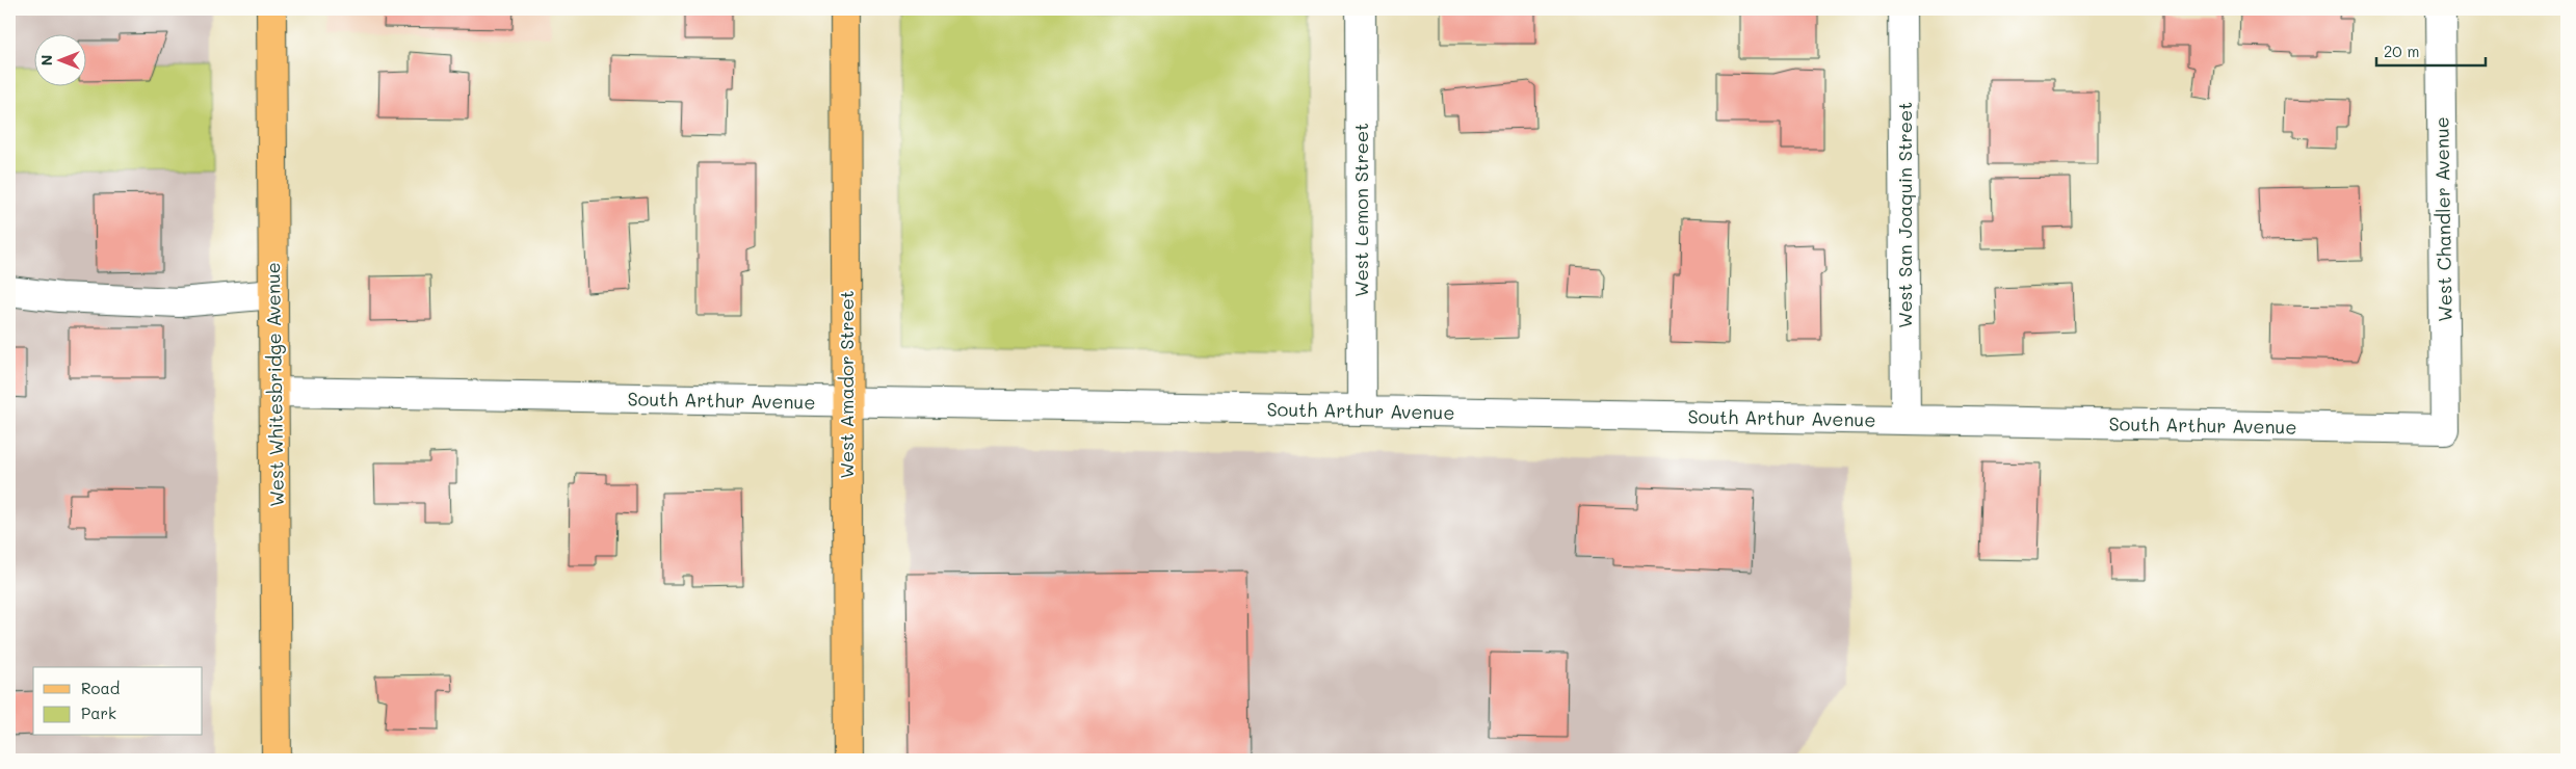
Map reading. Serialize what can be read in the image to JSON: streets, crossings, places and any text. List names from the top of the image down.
{
  "streets": {
    "main road": ["West Whitesbridge Avenue", "West Amador Street"],
    "street": [
      "West Lemon Street",
      "West San Joaquin Street",
      "West Chandler Avenue",
      "South Arthur Avenue"
    ]
  },
  "crossings": [
    ["West Lemon Street", "South Arthur Avenue"],
    ["West San Joaquin Street", "South Arthur Avenue"],
    ["West Chandler Avenue", "South Arthur Avenue"],
    ["West Whitesbridge Avenue", "South Arthur Avenue"],
    ["West Amador Street", "South Arthur Avenue"]
  ],
  "legend": ["Road", "Park"],
  "scale_bar": "20 m",
  "north": "left"
}
